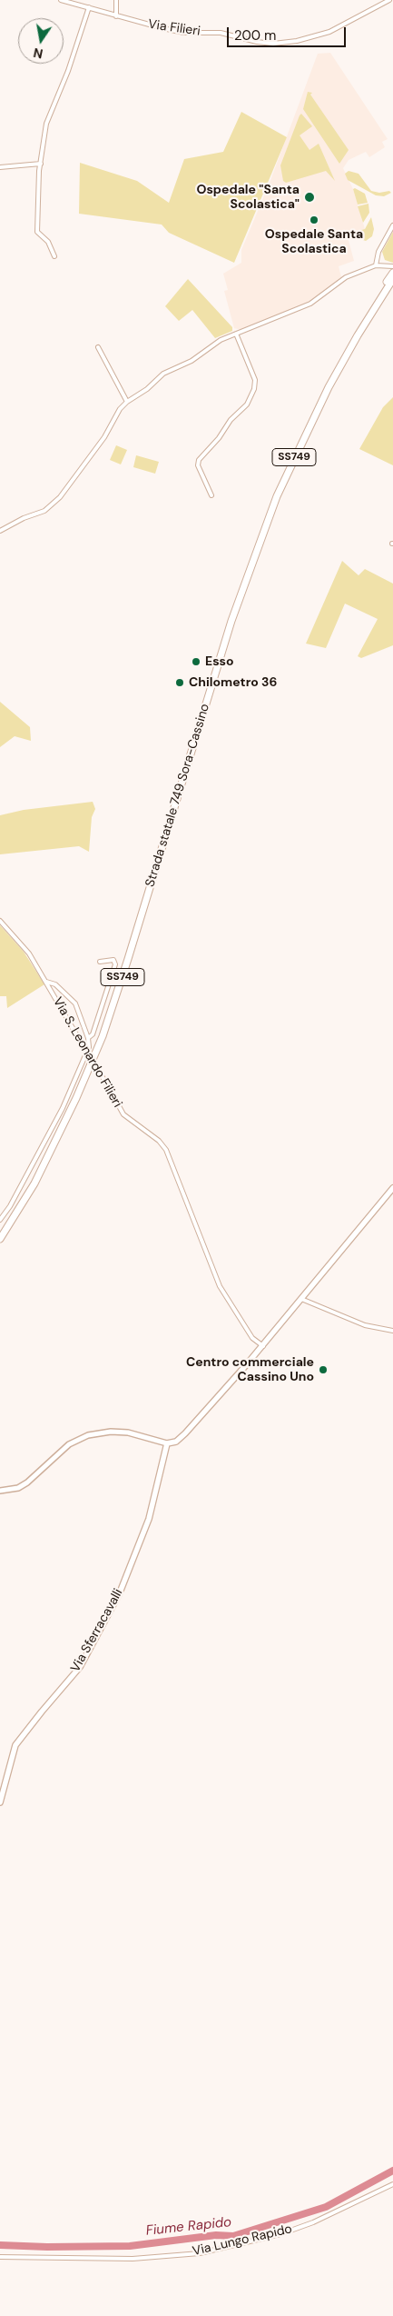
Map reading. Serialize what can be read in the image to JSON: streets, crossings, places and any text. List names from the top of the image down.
{
  "streets": {
    "highway": ["SS749", "Strada statale 749 Sora-Cassino"],
    "main road": ["Via Sferracavalli"],
    "street": ["Via Filieri", "Via S. Leonardo Filieri", "Via Lungo Rapido"]
  },
  "water": ["Fiume Rapido"],
  "places": [
    "Ospedale \"Santa Scolastica\"",
    "Ospedale Santa Scolastica",
    "Esso",
    "Chilometro 36",
    "Centro commerciale Cassino Uno"
  ],
  "scale_bar": "200 m",
  "north": "bottom"
}
